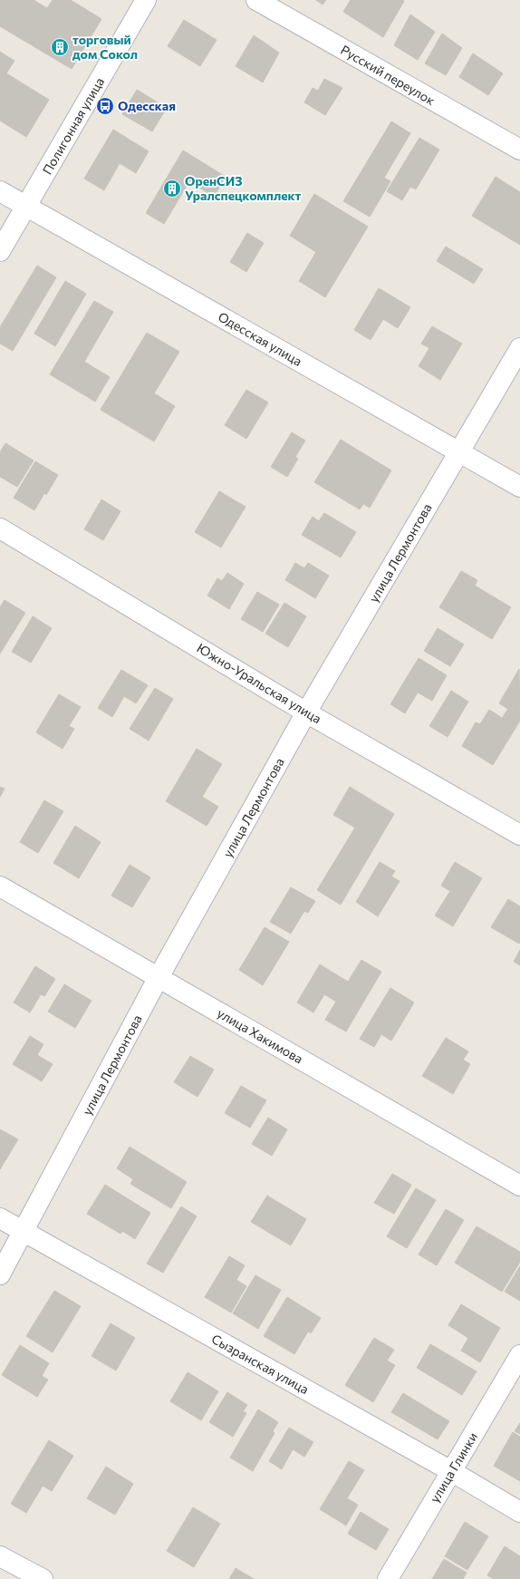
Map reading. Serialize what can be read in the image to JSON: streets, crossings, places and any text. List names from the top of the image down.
{
  "streets": {
    "street": [
      "Русский переулок",
      "Полигонная улица",
      "Одесская улица",
      "улица Лермонтова",
      "Южно-Уральская улица",
      "улица Хакимова",
      "Сызранская улица",
      "улица Глинки"
    ]
  },
  "crossings": [
    ["Полигонная улица", "Одесская улица"],
    ["Одесская улица", "улица Лермонтова"],
    ["улица Лермонтова", "Южно-Уральская улица"],
    ["улица Лермонтова", "улица Хакимова"],
    ["улица Лермонтова", "Сызранская улица"],
    ["Сызранская улица", "улица Глинки"]
  ],
  "places": {
    "building": ["торговый дом Сокол", "ОренСИЗ Уралспецкомплект"],
    "bus stop": ["Одесская"]
  }
}
